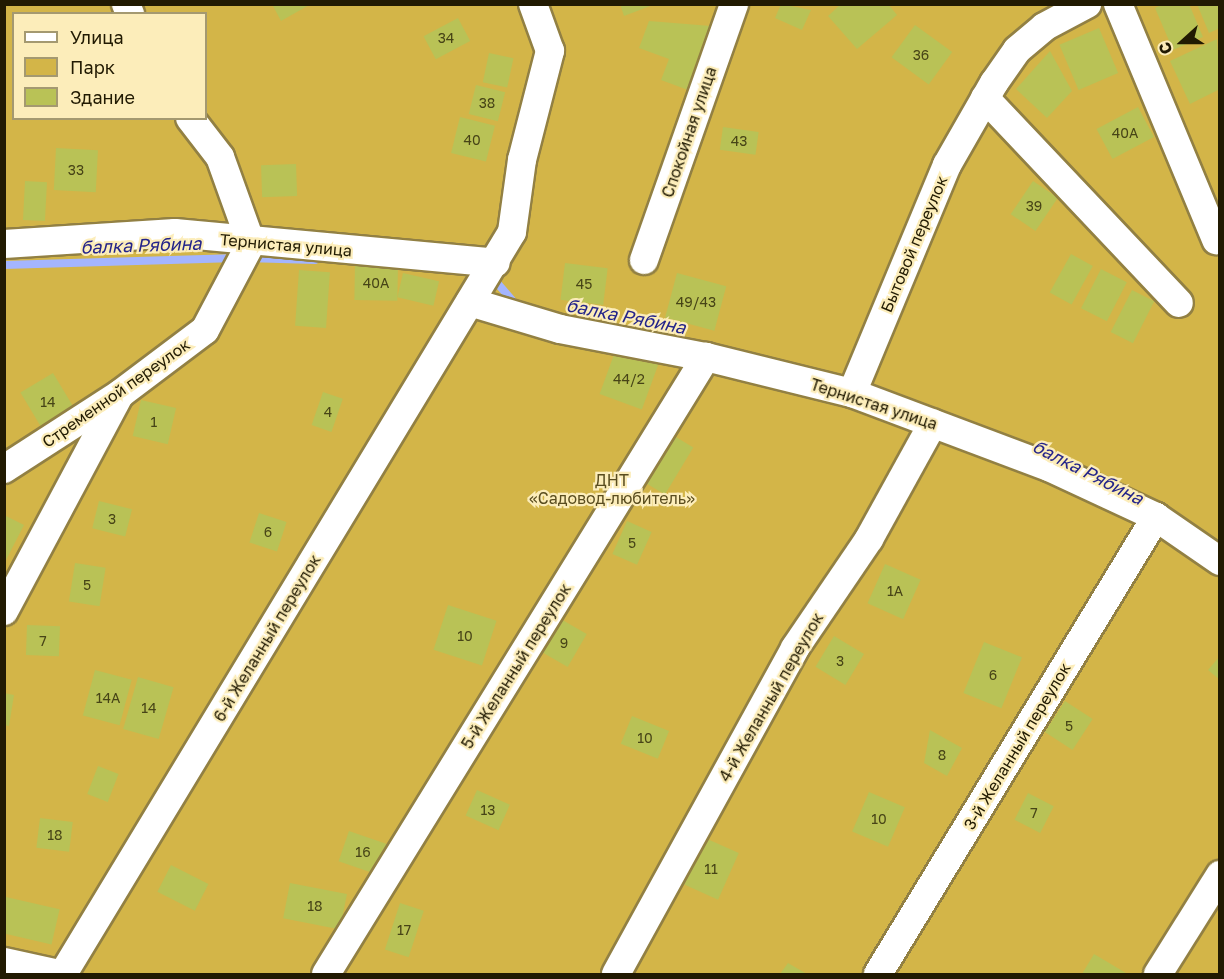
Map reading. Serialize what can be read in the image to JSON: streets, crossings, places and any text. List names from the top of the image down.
{
  "streets": {
    "street": [
      "Спокойная улица",
      "Бытовой переулок",
      "Тернистая улица",
      "Стременной переулок",
      "6-й Желанный переулок",
      "5-й Желанный переулок",
      "4-й Желанный переулок",
      "3-й Желанный переулок"
    ]
  },
  "crossings": [
    ["Бытовой переулок", "Тернистая улица"],
    ["Тернистая улица", "Стременной переулок"],
    ["Тернистая улица", "6-й Желанный переулок"],
    ["Тернистая улица", "5-й Желанный переулок"],
    ["Тернистая улица", "4-й Желанный переулок"],
    ["Тернистая улица", "3-й Желанный переулок"]
  ],
  "water": ["балка Рябина"],
  "parks": ["ДНТ «Садовод-любитель»"],
  "house_numbers": [
    "34",
    "36",
    "38",
    "40А",
    "40",
    "43",
    "33",
    "39",
    "40А",
    "45",
    "49/43",
    "44/2",
    "14",
    "4",
    "1",
    "3",
    "6",
    "5",
    "5",
    "1А",
    "10",
    "7",
    "9",
    "3",
    "6",
    "14А",
    "14",
    "5",
    "10",
    "8",
    "13",
    "7",
    "10",
    "18",
    "16",
    "11",
    "18",
    "17"
  ],
  "legend": ["Улица", "Парк", "Здание"],
  "north": "left"
}
